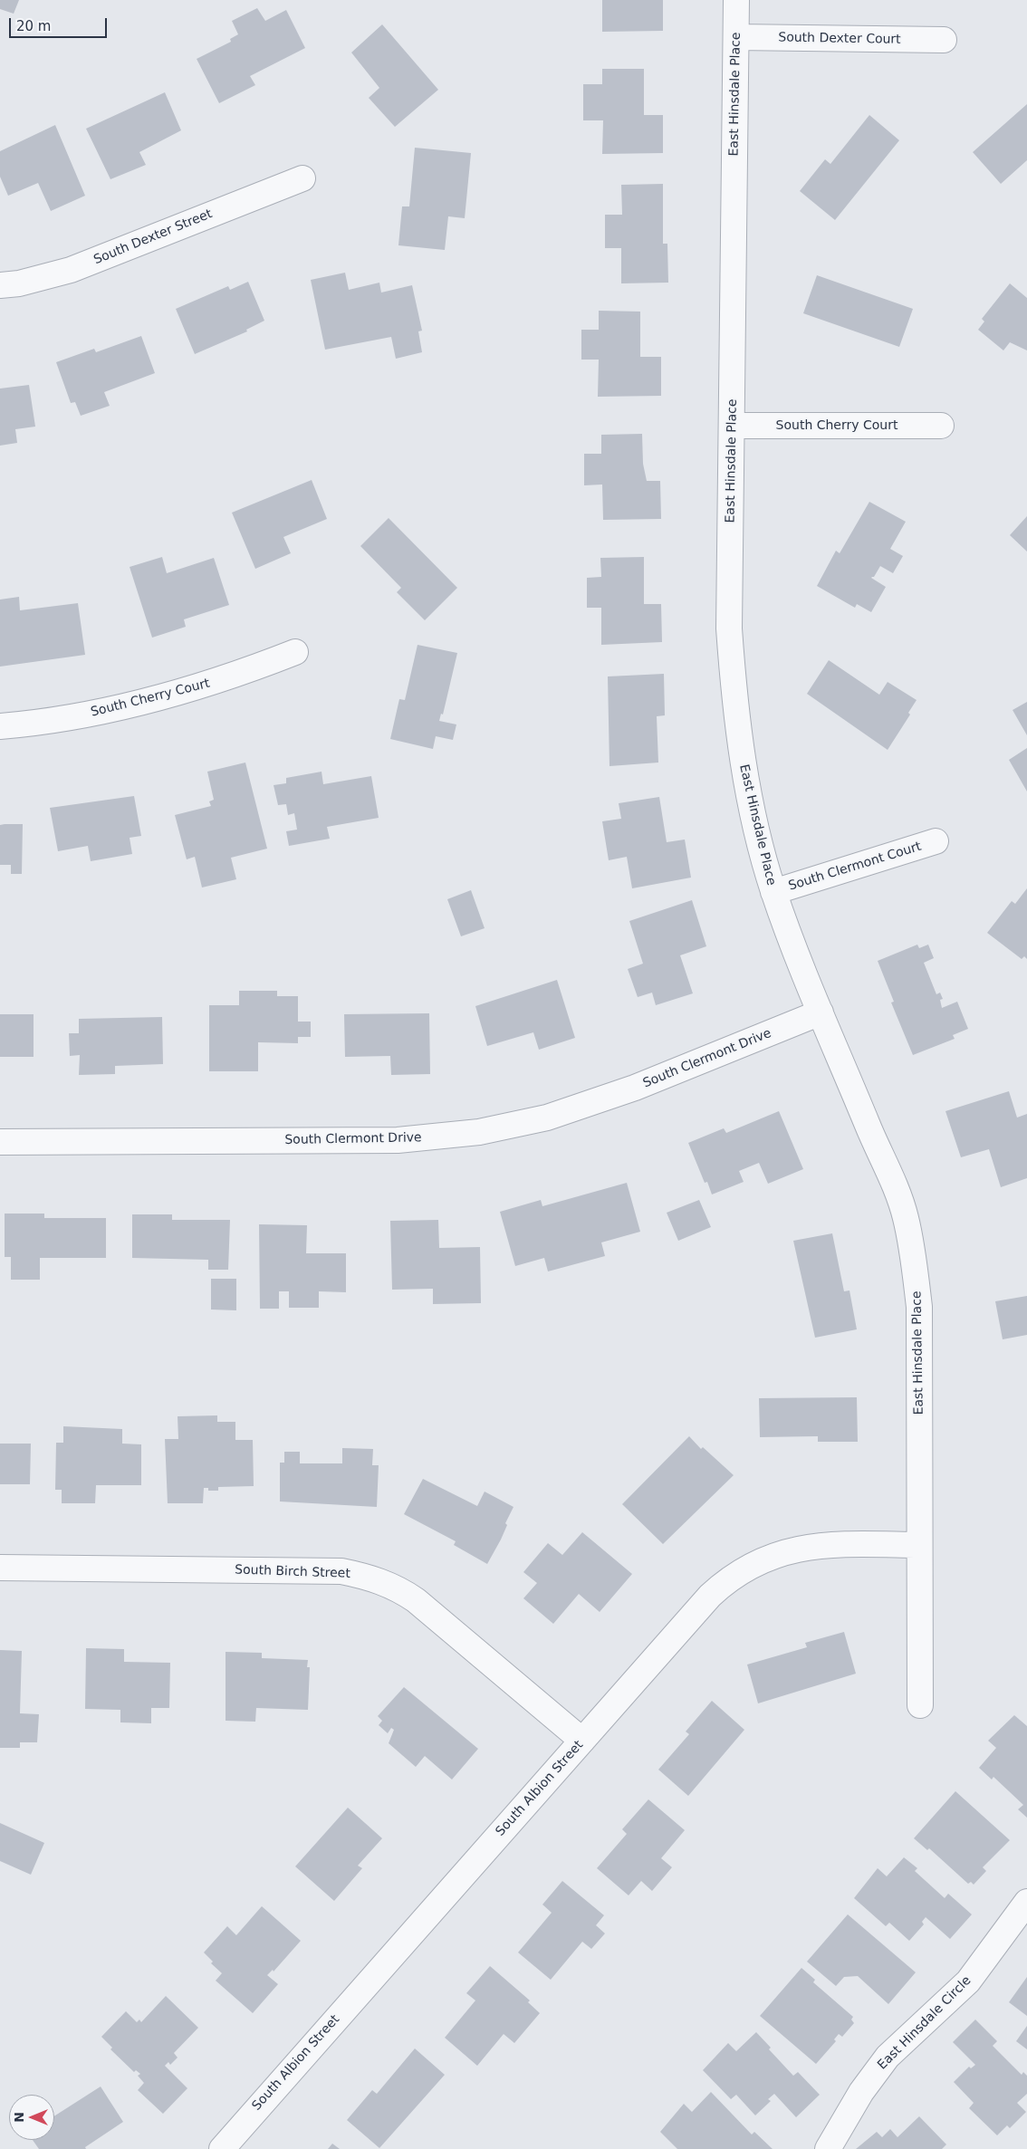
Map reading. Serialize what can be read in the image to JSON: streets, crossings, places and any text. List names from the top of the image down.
{
  "streets": {
    "street": [
      "South Dexter Court",
      "East Hinsdale Place",
      "South Dexter Street",
      "South Cherry Court",
      "South Clermont Court",
      "South Clermont Drive",
      "South Birch Street",
      "South Albion Street",
      "East Hinsdale Circle"
    ]
  },
  "crossings": [
    ["South Dexter Court", "East Hinsdale Place"],
    ["East Hinsdale Place", "South Cherry Court"],
    ["East Hinsdale Place", "South Clermont Court"],
    ["East Hinsdale Place", "South Clermont Drive"],
    ["East Hinsdale Place", "South Albion Street"],
    ["South Birch Street", "South Albion Street"]
  ],
  "scale_bar": "20 m",
  "north": "left"
}
